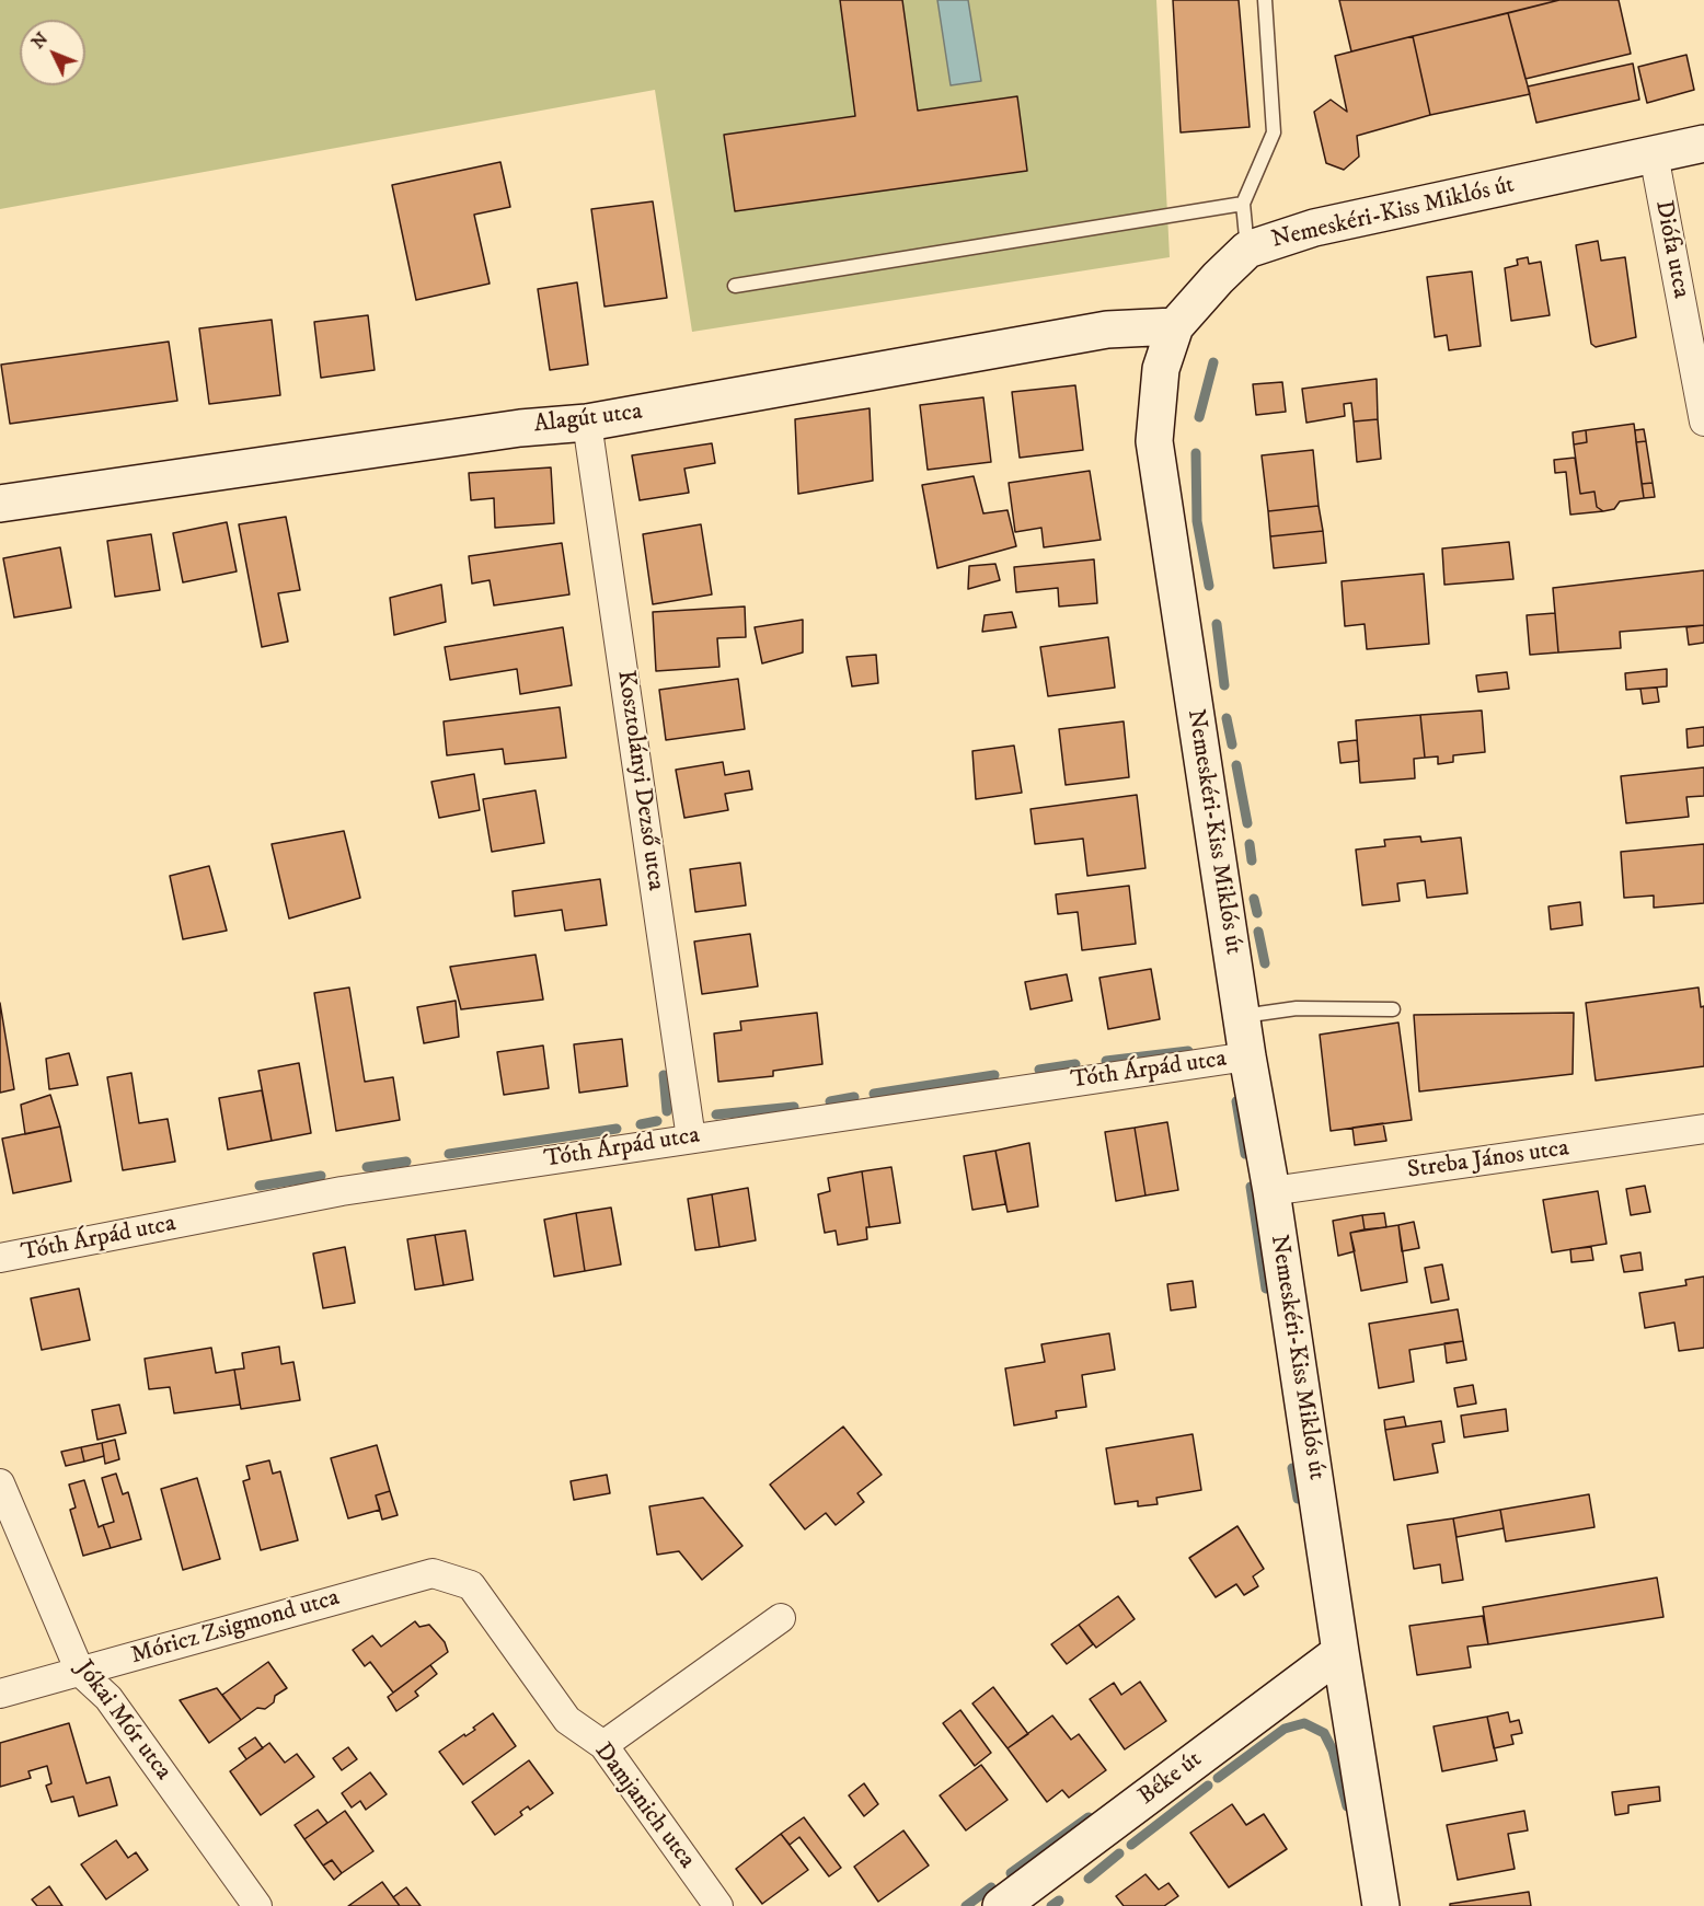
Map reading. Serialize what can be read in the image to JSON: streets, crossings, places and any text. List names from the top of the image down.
{
  "streets": {
    "street": [
      "Nemeskéri-Kiss Miklós út",
      "Diófa utca",
      "Alagút utca",
      "Kosztolányi Dezső utca",
      "Tóth Árpád utca",
      "Streba János utca",
      "Móricz Zsigmond utca",
      "Jókai Mór utca",
      "Béke út",
      "Damjanich utca"
    ]
  },
  "crossings": [
    ["Nemeskéri-Kiss Miklós út", "Diófa utca"],
    ["Nemeskéri-Kiss Miklós út", "Alagút utca"],
    ["Nemeskéri-Kiss Miklós út", "Tóth Árpád utca"],
    ["Nemeskéri-Kiss Miklós út", "Streba János utca"],
    ["Nemeskéri-Kiss Miklós út", "Béke út"],
    ["Alagút utca", "Kosztolányi Dezső utca"],
    ["Kosztolányi Dezső utca", "Tóth Árpád utca"],
    ["Móricz Zsigmond utca", "Jókai Mór utca"],
    ["Móricz Zsigmond utca", "Damjanich utca"]
  ],
  "north": "top left"
}
